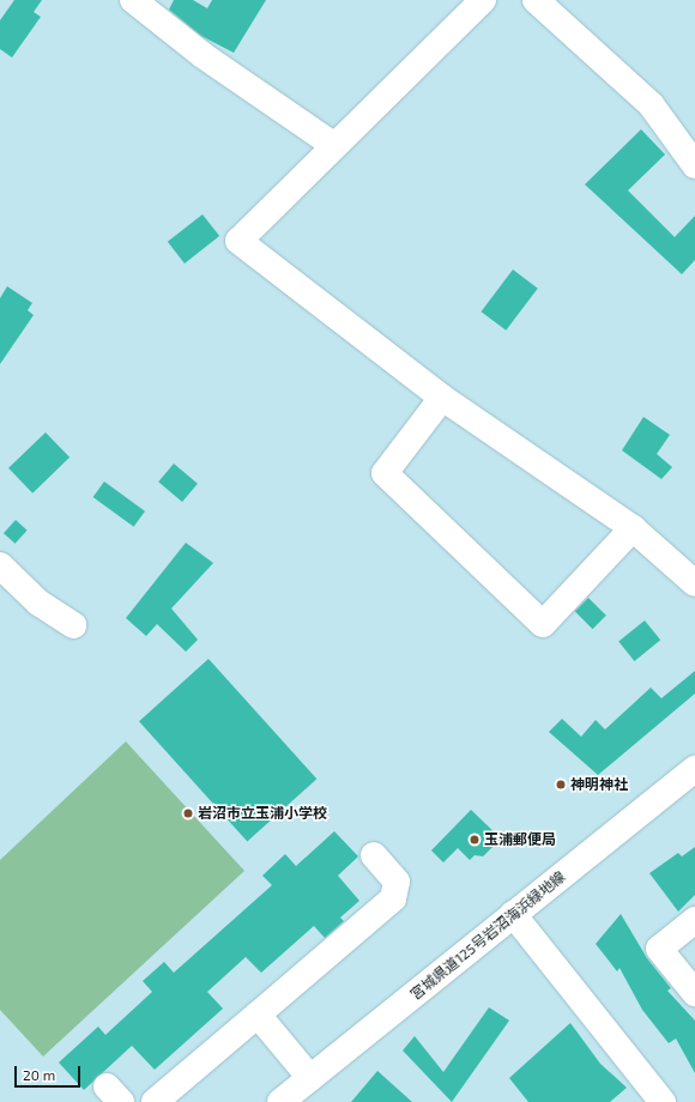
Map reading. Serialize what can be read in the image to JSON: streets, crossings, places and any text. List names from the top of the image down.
{
  "streets": {
    "street": ["宮城県道125号岩沼海浜緑地線"]
  },
  "places": ["神明神社", "岩沼市立玉浦小学校", "玉浦郵便局"],
  "scale_bar": "20 m"
}
